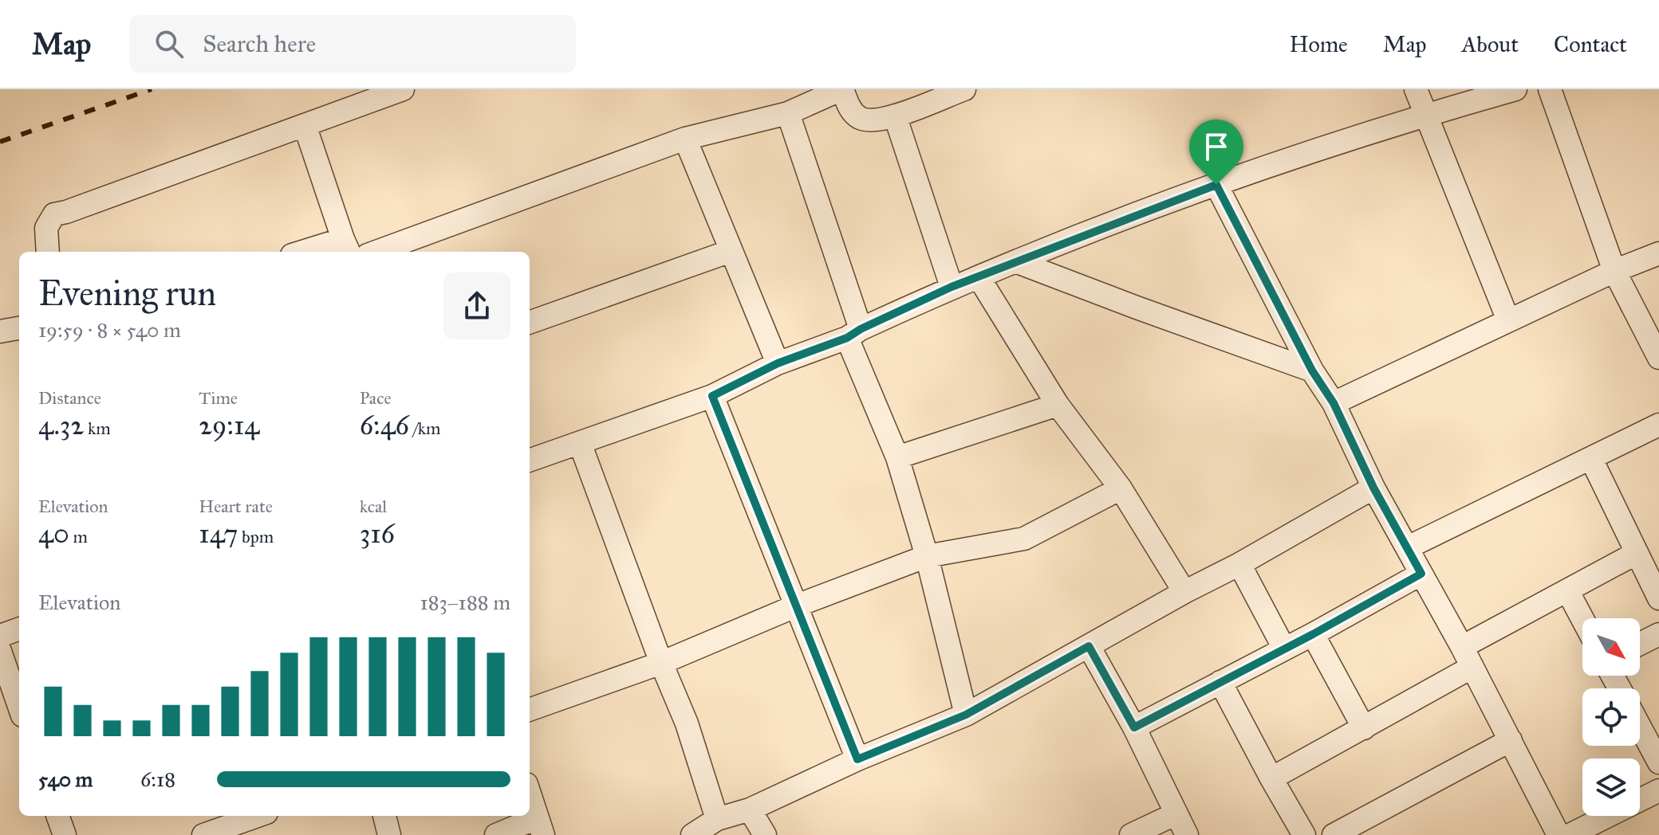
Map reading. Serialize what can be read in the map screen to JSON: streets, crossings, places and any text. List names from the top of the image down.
{
  "north": "bottom right",
  "page": {
    "header": "Map",
    "search": "Search here",
    "nav": [
      "Home",
      "Map",
      "About",
      "Contact"
    ],
    "heading": ["Evening run", "19:59 · 8 × 540 m"],
    "stats": [
      ["Distance", "4.32 km"],
      ["Time", "29:14"],
      ["Pace", "6:46 /km"],
      ["Elevation", "40 m"],
      ["Heart rate", "147 bpm"],
      ["kcal", "316"]
    ],
    "chart": ["Elevation", "183–188 m"],
    "list": [
      {
        "name": "540 m",
        "note": "6:18"
      }
    ]
  }
}
